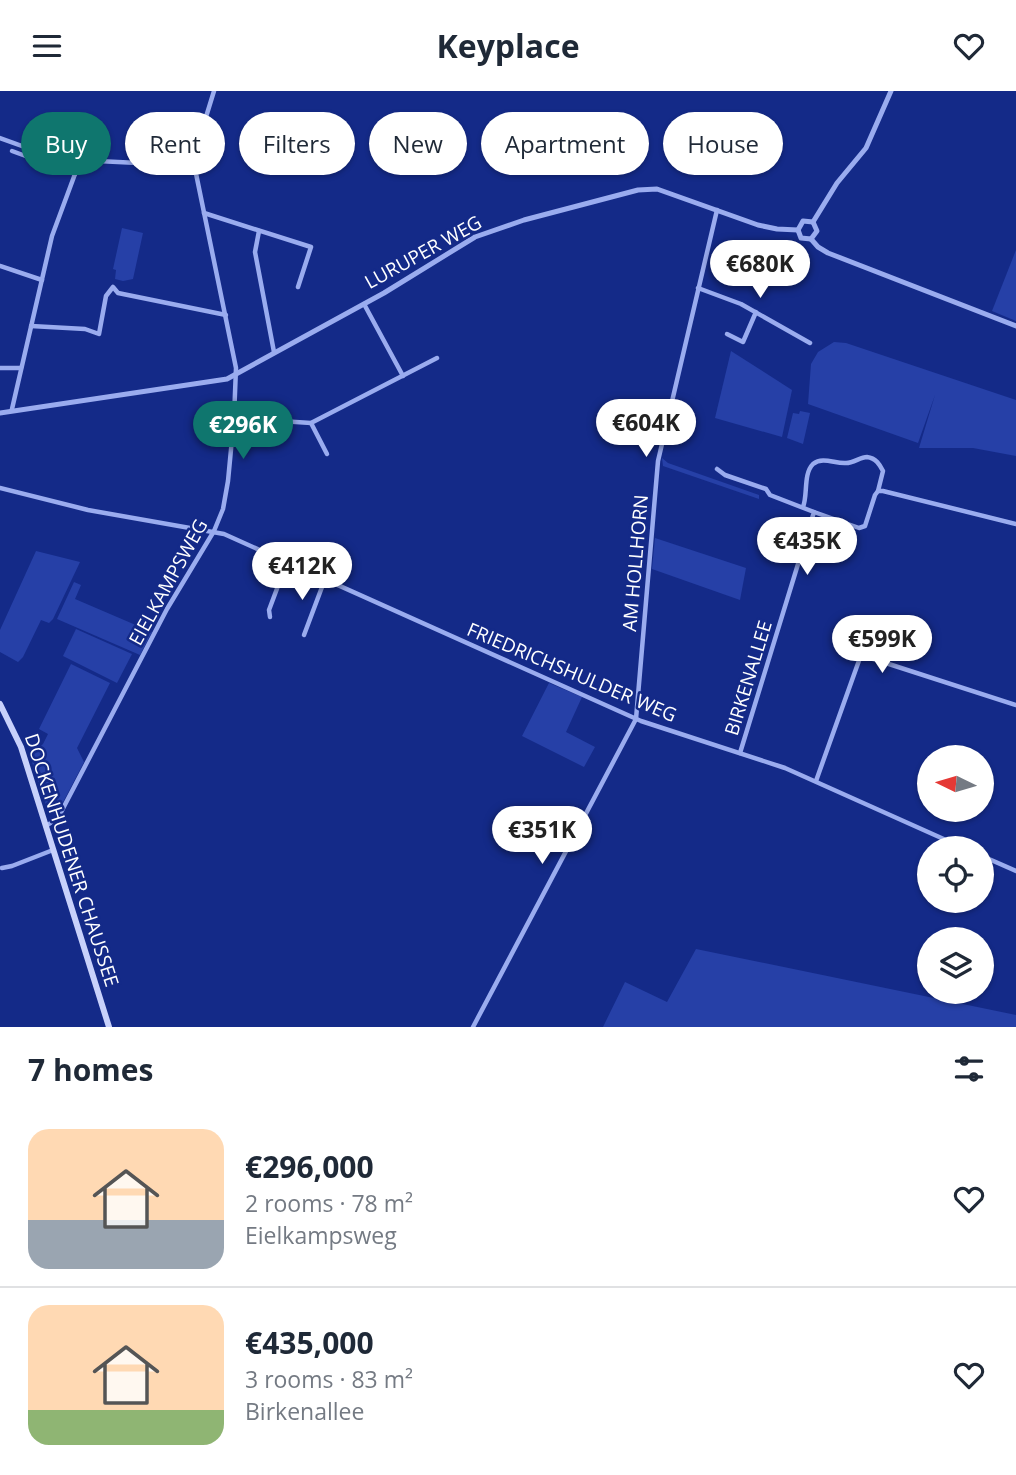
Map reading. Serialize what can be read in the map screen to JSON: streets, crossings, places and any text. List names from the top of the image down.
{
  "streets": {
    "main road": ["DOCKENHUDENER CHAUSSEE"],
    "street": [
      "LURUPER WEG",
      "AM HOLLHORN",
      "EIELKAMPSWEG",
      "FRIEDRICHSHULDER WEG",
      "BIRKENALLEE"
    ]
  },
  "crossings": [
    ["LURUPER WEG", "AM HOLLHORN"],
    ["LURUPER WEG", "EIELKAMPSWEG"],
    ["AM HOLLHORN", "FRIEDRICHSHULDER WEG"],
    ["EIELKAMPSWEG", "FRIEDRICHSHULDER WEG"],
    ["EIELKAMPSWEG", "DOCKENHUDENER CHAUSSEE"],
    ["FRIEDRICHSHULDER WEG", "BIRKENALLEE"]
  ],
  "north": "left",
  "page": {
    "header": "Keyplace",
    "chip": [
      "Buy",
      "Rent",
      "Filters",
      "New",
      "Apartment",
      "House"
    ],
    "price": [
      "€680K",
      "€604K",
      "€296K",
      "€435K",
      "€412K",
      "€599K",
      "€351K"
    ],
    "heading": "7 homes",
    "list": [
      {
        "name": "€296,000",
        "note": "2 rooms · 78 m² · Eielkampsweg"
      },
      {
        "name": "€435,000",
        "note": "3 rooms · 83 m² · Birkenallee"
      }
    ]
  }
}
